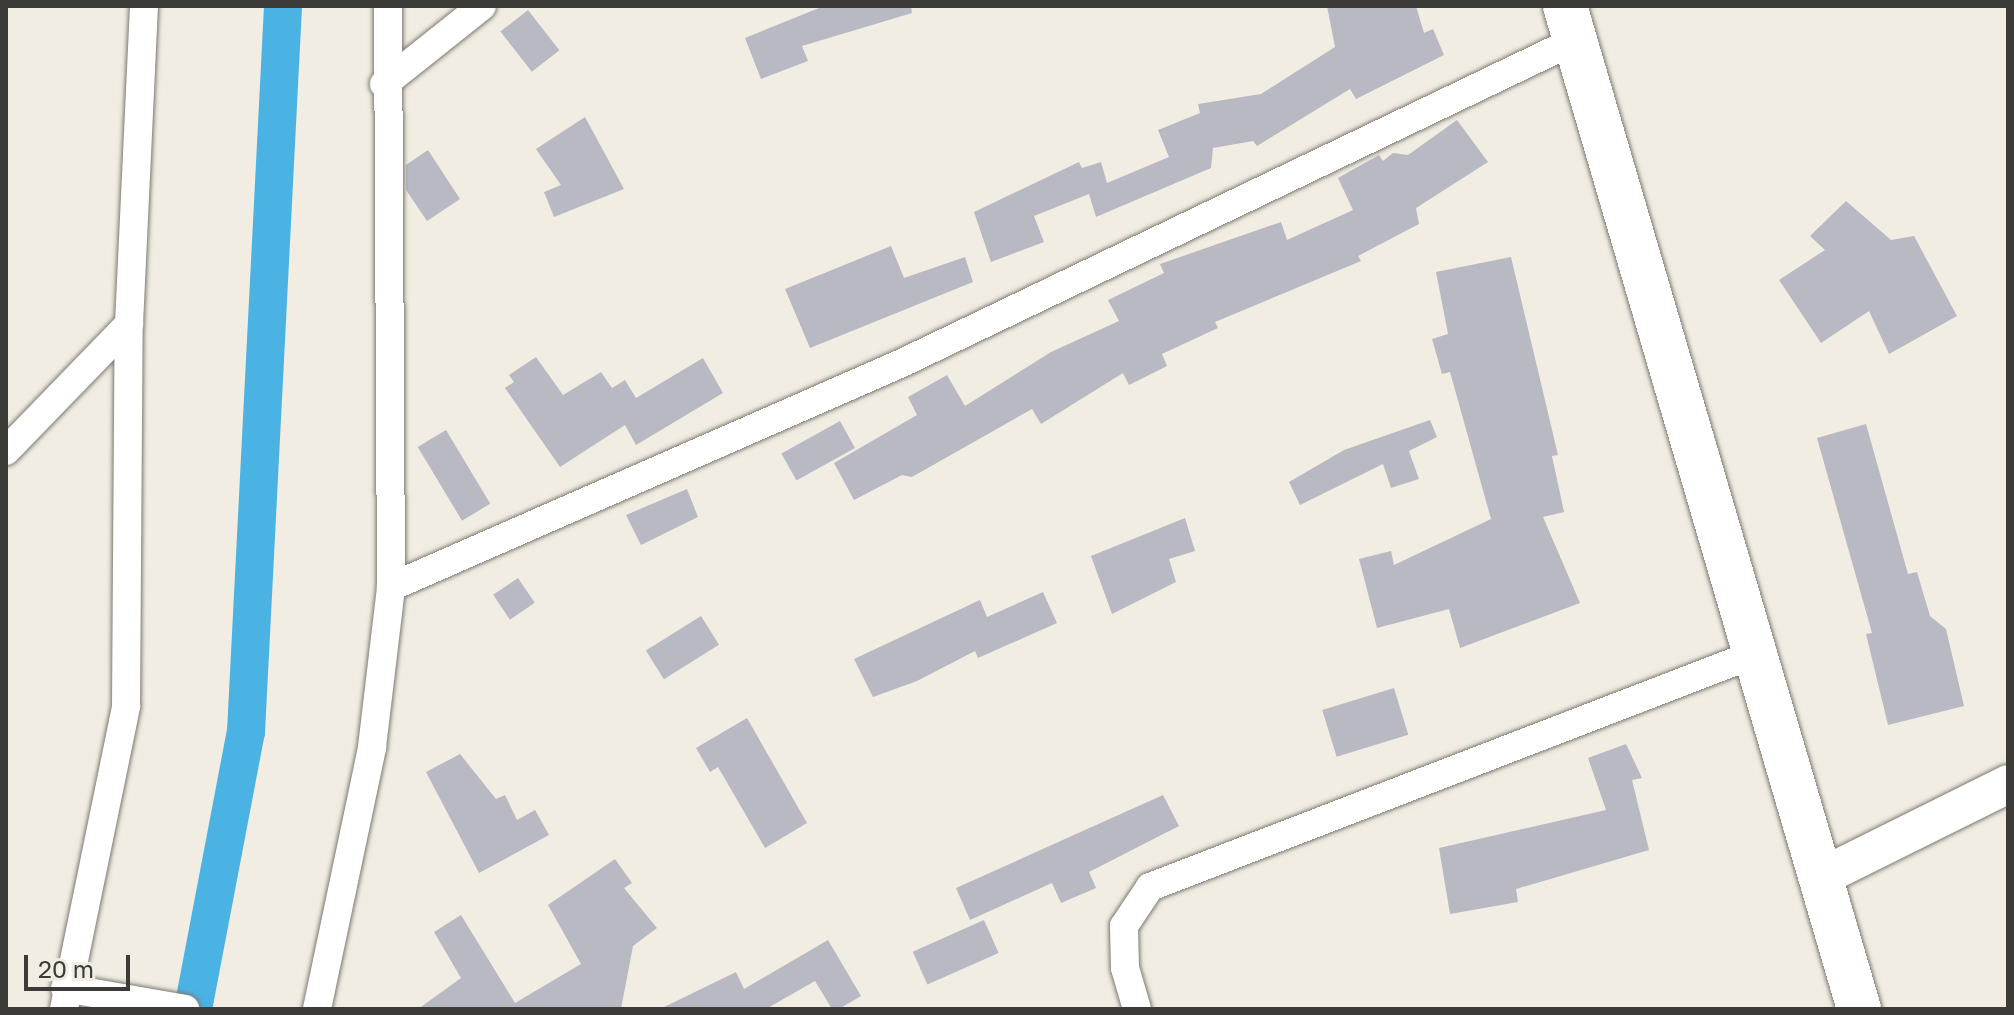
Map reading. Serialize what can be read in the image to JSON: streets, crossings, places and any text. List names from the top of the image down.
{
  "scale_bar": "20 m"
}
